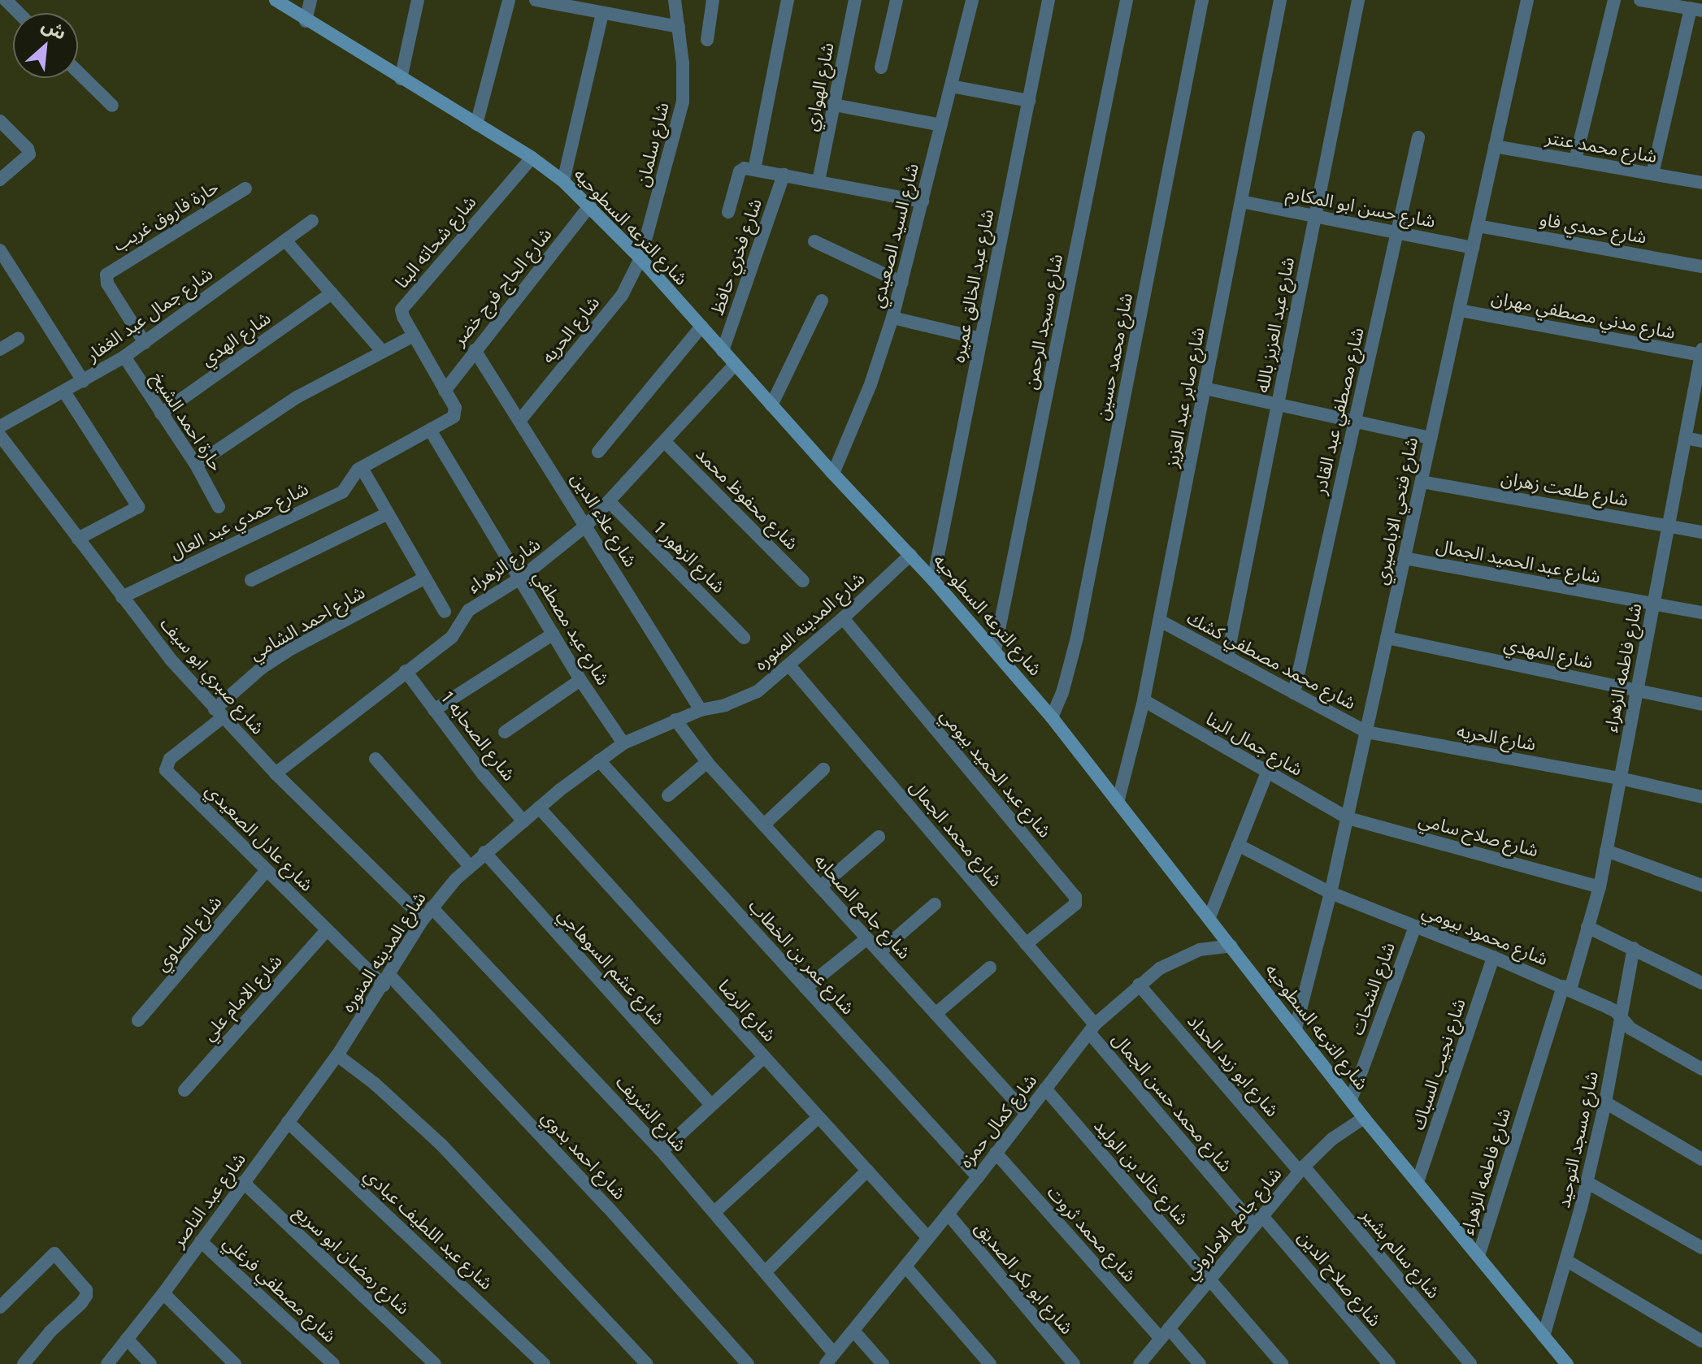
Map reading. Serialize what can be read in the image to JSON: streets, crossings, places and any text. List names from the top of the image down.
{
  "streets": {
    "street": [
      "شارع الهواري",
      "شارع سلمان",
      "شارع محمد عنتر",
      "شارع حسن ابو المكارم",
      "حارة فاروق غريب",
      "شارع الترعه السطوحيه",
      "شارع حمدي فاو",
      "شارع السيد الصعيدي",
      "شارع شحاته البنا",
      "شارع فخري حافظ",
      "شارع عبد الخالق عميره",
      "شارع الحاج فرج خضر",
      "شارع جمال عبد الغفار",
      "شارع مدني مصطفي مهران",
      "شارع مسجد الرحمن",
      "شارع عبد العزيز بالله",
      "شارع الحريه",
      "شارع الهدي",
      "شارع محمد حسين",
      "شارع صابر عبد العزيز",
      "شارع مصطفي عبد القادر",
      "حارة احمد الشيخ",
      "شارع طلعت زهران",
      "شارع محفوظ محمد",
      "شارع فتحي الاباصيري",
      "شارع علاء الدين",
      "شارع حمدي عبد العال",
      "شارع الزهور 1",
      "شارع عبد الحميد الجمال",
      "شارع الزهراء",
      "شارع المدينه المنوره",
      "شارع احمد الشامي",
      "شارع عيد مصطفي",
      "شارع المهدي",
      "شارع محمد مصطفي كشك",
      "شارع فاطمه الزهراء",
      "شارع صبري ابو سيف",
      "شارع الصحابه 1",
      "شارع جمال البنا",
      "شارع عبد الحميد بيومي",
      "شارع محمد الجمال",
      "شارع صلاح سامي",
      "شارع عادل الصعيدي",
      "شارع جامع الصحابه",
      "شارع الصاوي",
      "شارع محمود بيومي",
      "شارع عمر بن الخطاب",
      "شارع عشم السوهاجي",
      "شارع الشحات",
      "شارع الامام علي",
      "شارع الرضا",
      "شارع نجيب السباك",
      "شارع ابو زيد الحداد",
      "شارع محمد حسن الجمال",
      "شارع الشريف",
      "شارع كمال حمزه",
      "شارع مسجد التوحيد",
      "شارع احمد بدوي",
      "شارع خالد بن الوليد",
      "شارع عبد الناصر",
      "شارع جامع الاماروني",
      "شارع عبد اللطيف عبادي",
      "شارع محمد ثروت",
      "شارع سالم بشير",
      "شارع رمضان ابو سريع",
      "شارع ابو بكر الصديق",
      "شارع صلاح الدين",
      "شارع مصطفي فرغلي"
    ]
  },
  "crossings": [
    ["شارع سلمان", "شارع الترعه السطوحيه"],
    ["شارع سلمان", "شارع الحريه"],
    ["شارع محمد عنتر", "شارع فتحي الاباصيري"],
    ["شارع حسن ابو المكارم", "شارع عبد العزيز بالله"],
    ["شارع حسن ابو المكارم", "شارع صابر عبد العزيز"],
    ["شارع حسن ابو المكارم", "شارع مصطفي عبد القادر"],
    ["شارع حسن ابو المكارم", "شارع فتحي الاباصيري"],
    ["حارة فاروق غريب", "شارع جمال عبد الغفار"],
    ["شارع الترعه السطوحيه", "شارع السيد الصعيدي"],
    ["شارع الترعه السطوحيه", "شارع شحاته البنا"],
    ["شارع الترعه السطوحيه", "شارع فخري حافظ"],
    ["شارع الترعه السطوحيه", "شارع عبد الخالق عميره"],
    ["شارع الترعه السطوحيه", "شارع الحاج فرج خضر"],
    ["شارع الترعه السطوحيه", "شارع مسجد الرحمن"],
    ["شارع الترعه السطوحيه", "شارع الحريه"],
    ["شارع الترعه السطوحيه", "شارع محمد حسين"],
    ["شارع الترعه السطوحيه", "شارع صابر عبد العزيز"],
    ["شارع الترعه السطوحيه", "شارع فتحي الاباصيري"],
    ["شارع الترعه السطوحيه", "شارع الزهراء"],
    ["شارع الترعه السطوحيه", "شارع المدينه المنوره"],
    ["شارع الترعه السطوحيه", "شارع فاطمه الزهراء"],
    ["شارع الترعه السطوحيه", "شارع الشحات"],
    ["شارع الترعه السطوحيه", "شارع نجيب السباك"],
    ["شارع الترعه السطوحيه", "شارع كمال حمزه"],
    ["شارع الترعه السطوحيه", "شارع مسجد التوحيد"],
    ["شارع الترعه السطوحيه", "شارع جامع الاماروني"],
    ["شارع حمدي فاو", "شارع فتحي الاباصيري"],
    ["شارع شحاته البنا", "شارع الحاج فرج خضر"],
    ["شارع شحاته البنا", "شارع عيد مصطفي"],
    ["شارع الحاج فرج خضر", "شارع علاء الدين"],
    ["شارع جمال عبد الغفار", "حارة احمد الشيخ"],
    ["شارع مدني مصطفي مهران", "شارع فتحي الاباصيري"],
    ["شارع مدني مصطفي مهران", "شارع فاطمه الزهراء"],
    ["شارع عبد العزيز بالله", "شارع محمد مصطفي كشك"],
    ["شارع الحريه", "شارع فتحي الاباصيري"],
    ["شارع الحريه", "شارع علاء الدين"],
    ["شارع الحريه", "شارع محمد مصطفي كشك"],
    ["شارع الحريه", "شارع فاطمه الزهراء"],
    ["شارع الهدي", "حارة احمد الشيخ"],
    ["شارع صابر عبد العزيز", "شارع محمد مصطفي كشك"],
    ["شارع صابر عبد العزيز", "شارع جمال البنا"],
    ["شارع مصطفي عبد القادر", "شارع محمد مصطفي كشك"],
    ["شارع طلعت زهران", "شارع فتحي الاباصيري"],
    ["شارع طلعت زهران", "شارع فاطمه الزهراء"],
    ["شارع محفوظ محمد", "شارع الزهراء"],
    ["شارع فتحي الاباصيري", "شارع عبد الحميد الجمال"],
    ["شارع فتحي الاباصيري", "شارع المهدي"],
    ["شارع فتحي الاباصيري", "شارع محمد مصطفي كشك"],
    ["شارع فتحي الاباصيري", "شارع جمال البنا"],
    ["شارع فتحي الاباصيري", "شارع صلاح سامي"],
    ["شارع فتحي الاباصيري", "شارع محمود بيومي"],
    ["شارع علاء الدين", "شارع الزهراء"],
    ["شارع علاء الدين", "شارع المدينه المنوره"],
    ["شارع حمدي عبد العال", "شارع صبري ابو سيف"],
    ["شارع الزهور 1", "شارع الزهراء"],
    ["شارع عبد الحميد الجمال", "شارع فاطمه الزهراء"],
    ["شارع الزهراء", "شارع عيد مصطفي"],
    ["شارع الزهراء", "شارع صبري ابو سيف"],
    ["شارع الزهراء", "شارع الصحابه 1"],
    ["شارع المدينه المنوره", "شارع عيد مصطفي"],
    ["شارع المدينه المنوره", "شارع صبري ابو سيف"],
    ["شارع المدينه المنوره", "شارع الصحابه 1"],
    ["شارع المدينه المنوره", "شارع عبد الحميد بيومي"],
    ["شارع المدينه المنوره", "شارع محمد الجمال"],
    ["شارع المدينه المنوره", "شارع عادل الصعيدي"],
    ["شارع المدينه المنوره", "شارع جامع الصحابه"],
    ["شارع المدينه المنوره", "شارع عمر بن الخطاب"],
    ["شارع المدينه المنوره", "شارع عشم السوهاجي"],
    ["شارع المدينه المنوره", "شارع الرضا"],
    ["شارع المدينه المنوره", "شارع الشريف"],
    ["شارع المدينه المنوره", "شارع احمد بدوي"],
    ["شارع المدينه المنوره", "شارع عبد الناصر"],
    ["شارع احمد الشامي", "شارع صبري ابو سيف"],
    ["شارع احمد الشامي", "شارع عادل الصعيدي"],
    ["شارع المهدي", "شارع فاطمه الزهراء"],
    ["شارع فاطمه الزهراء", "شارع صلاح سامي"],
    ["شارع فاطمه الزهراء", "شارع محمود بيومي"],
    ["شارع صبري ابو سيف", "شارع عادل الصعيدي"],
    ["شارع صبري ابو سيف", "شارع الشريف"],
    ["شارع جمال البنا", "شارع صلاح سامي"],
    ["شارع عبد الحميد بيومي", "شارع محمد الجمال"],
    ["شارع محمد الجمال", "شارع محمد حسن الجمال"],
    ["شارع محمد الجمال", "شارع كمال حمزه"],
    ["شارع عادل الصعيدي", "شارع الصاوي"],
    ["شارع عادل الصعيدي", "شارع الامام علي"],
    ["شارع عادل الصعيدي", "شارع احمد بدوي"],
    ["شارع جامع الصحابه", "شارع كمال حمزه"],
    ["شارع محمود بيومي", "شارع الشحات"],
    ["شارع محمود بيومي", "شارع نجيب السباك"],
    ["شارع محمود بيومي", "شارع مسجد التوحيد"],
    ["شارع عمر بن الخطاب", "شارع كمال حمزه"],
    ["شارع الرضا", "شارع كمال حمزه"],
    ["شارع ابو زيد الحداد", "شارع كمال حمزه"],
    ["شارع ابو زيد الحداد", "شارع جامع الاماروني"],
    ["شارع ابو زيد الحداد", "شارع سالم بشير"],
    ["شارع محمد حسن الجمال", "شارع كمال حمزه"],
    ["شارع محمد حسن الجمال", "شارع جامع الاماروني"],
    ["شارع محمد حسن الجمال", "شارع صلاح الدين"],
    ["شارع الشريف", "شارع كمال حمزه"],
    ["شارع كمال حمزه", "شارع خالد بن الوليد"],
    ["شارع كمال حمزه", "شارع محمد ثروت"],
    ["شارع كمال حمزه", "شارع ابو بكر الصديق"],
    ["شارع خالد بن الوليد", "شارع جامع الاماروني"],
    ["شارع عبد الناصر", "شارع عبد اللطيف عبادي"],
    ["شارع عبد الناصر", "شارع رمضان ابو سريع"],
    ["شارع عبد الناصر", "شارع مصطفي فرغلي"],
    ["شارع جامع الاماروني", "شارع محمد ثروت"],
    ["شارع جامع الاماروني", "شارع سالم بشير"],
    ["شارع جامع الاماروني", "شارع صلاح الدين"]
  ],
  "north": "top right"
}
